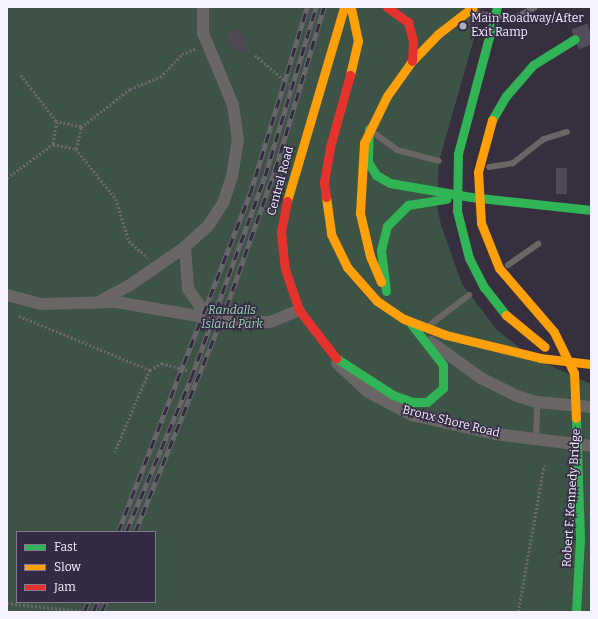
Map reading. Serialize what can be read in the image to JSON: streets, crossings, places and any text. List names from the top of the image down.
{
  "streets": {
    "main road": ["Central Road", "Robert F. Kennedy Bridge"],
    "street": ["Bronx Shore Road"]
  },
  "crossings": [
    ["Central Road", "Bronx Shore Road"]
  ],
  "parks": ["Randalls Island Park"],
  "places": ["Main Roadway/After Exit Ramp"],
  "legend": ["Fast", "Slow", "Jam"]
}
